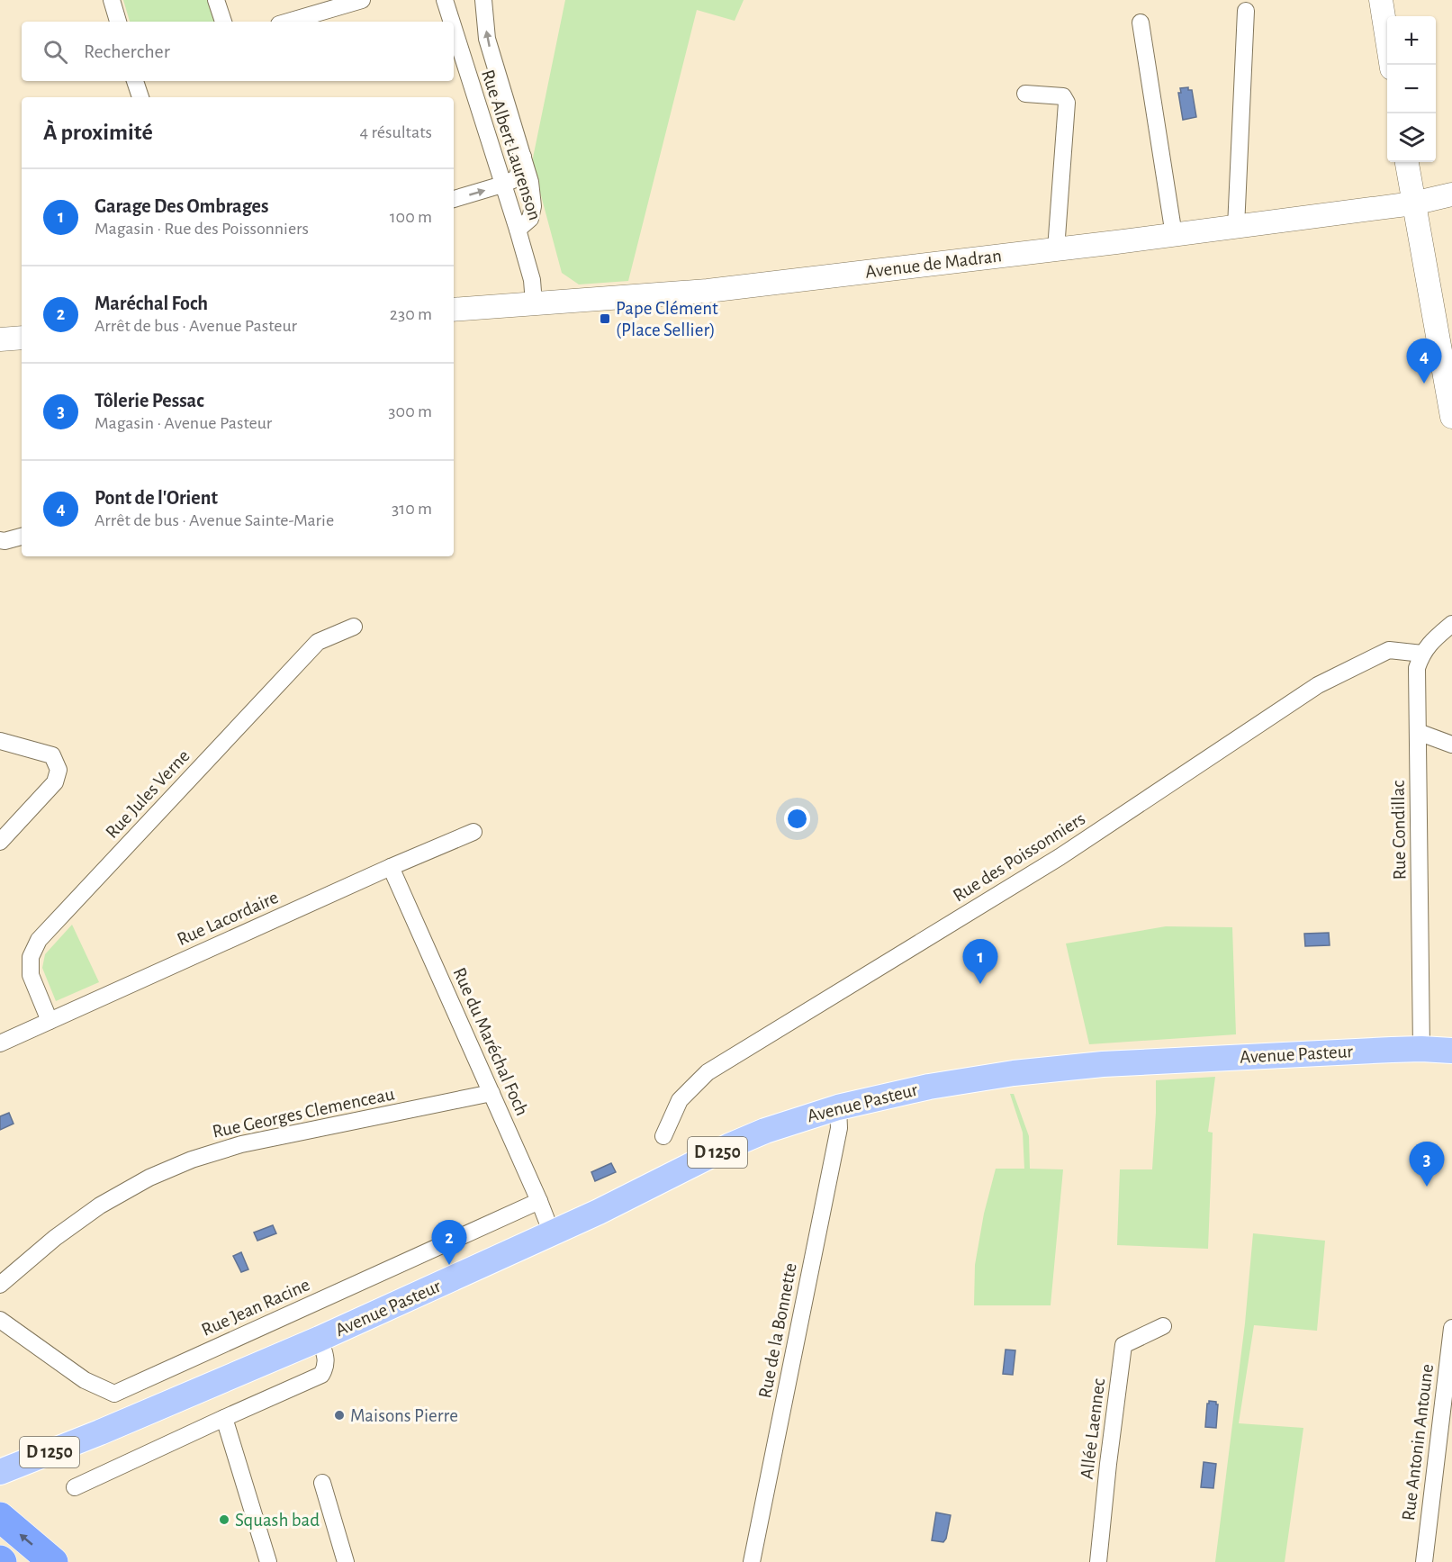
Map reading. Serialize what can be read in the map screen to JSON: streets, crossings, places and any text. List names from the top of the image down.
{
  "streets": {
    "main road": ["Avenue de Madran", "Avenue Pasteur", "D 1250"],
    "street": [
      "Rue Albert Laurenson",
      "Rue Jules Verne",
      "Rue Condillac",
      "Rue des Poissonniers",
      "Rue Lacordaire",
      "Rue du Maréchal Foch",
      "Rue Georges Clemenceau",
      "Rue Jean Racine",
      "Rue de la Bonnette",
      "Allée Laennec",
      "Rue Antonin Antoune"
    ]
  },
  "crossings": [
    ["Rue Albert Laurenson", "Avenue de Madran"],
    ["Rue Jules Verne", "Rue Lacordaire"],
    ["Rue Condillac", "Rue des Poissonniers"],
    ["Rue Condillac", "Avenue Pasteur"],
    ["Rue Lacordaire", "Rue du Maréchal Foch"],
    ["Rue du Maréchal Foch", "Avenue Pasteur"],
    ["Rue du Maréchal Foch", "Rue Georges Clemenceau"],
    ["Rue du Maréchal Foch", "Rue Jean Racine"],
    ["Avenue Pasteur", "Rue de la Bonnette"]
  ],
  "places": {
    "transit": ["Pape Clément (Place Sellier)"],
    "other": ["Maisons Pierre", "Squash bad"]
  },
  "page": {
    "map_buttons": ["+", "−"],
    "search": "Rechercher",
    "heading": ["À proximité", "4 résultats"],
    "list": [
      {
        "mark": "1",
        "name": "Garage Des Ombrages",
        "note": "Magasin · Rue des Poissonniers",
        "value": "100 m"
      },
      {
        "mark": "2",
        "name": "Maréchal Foch",
        "note": "Arrêt de bus · Avenue Pasteur",
        "value": "230 m"
      },
      {
        "mark": "3",
        "name": "Tôlerie Pessac",
        "note": "Magasin · Avenue Pasteur",
        "value": "300 m"
      },
      {
        "mark": "4",
        "name": "Pont de l'Orient",
        "note": "Arrêt de bus · Avenue Sainte-Marie",
        "value": "310 m"
      }
    ],
    "pins": [
      "4",
      "1",
      "3",
      "2"
    ]
  }
}
